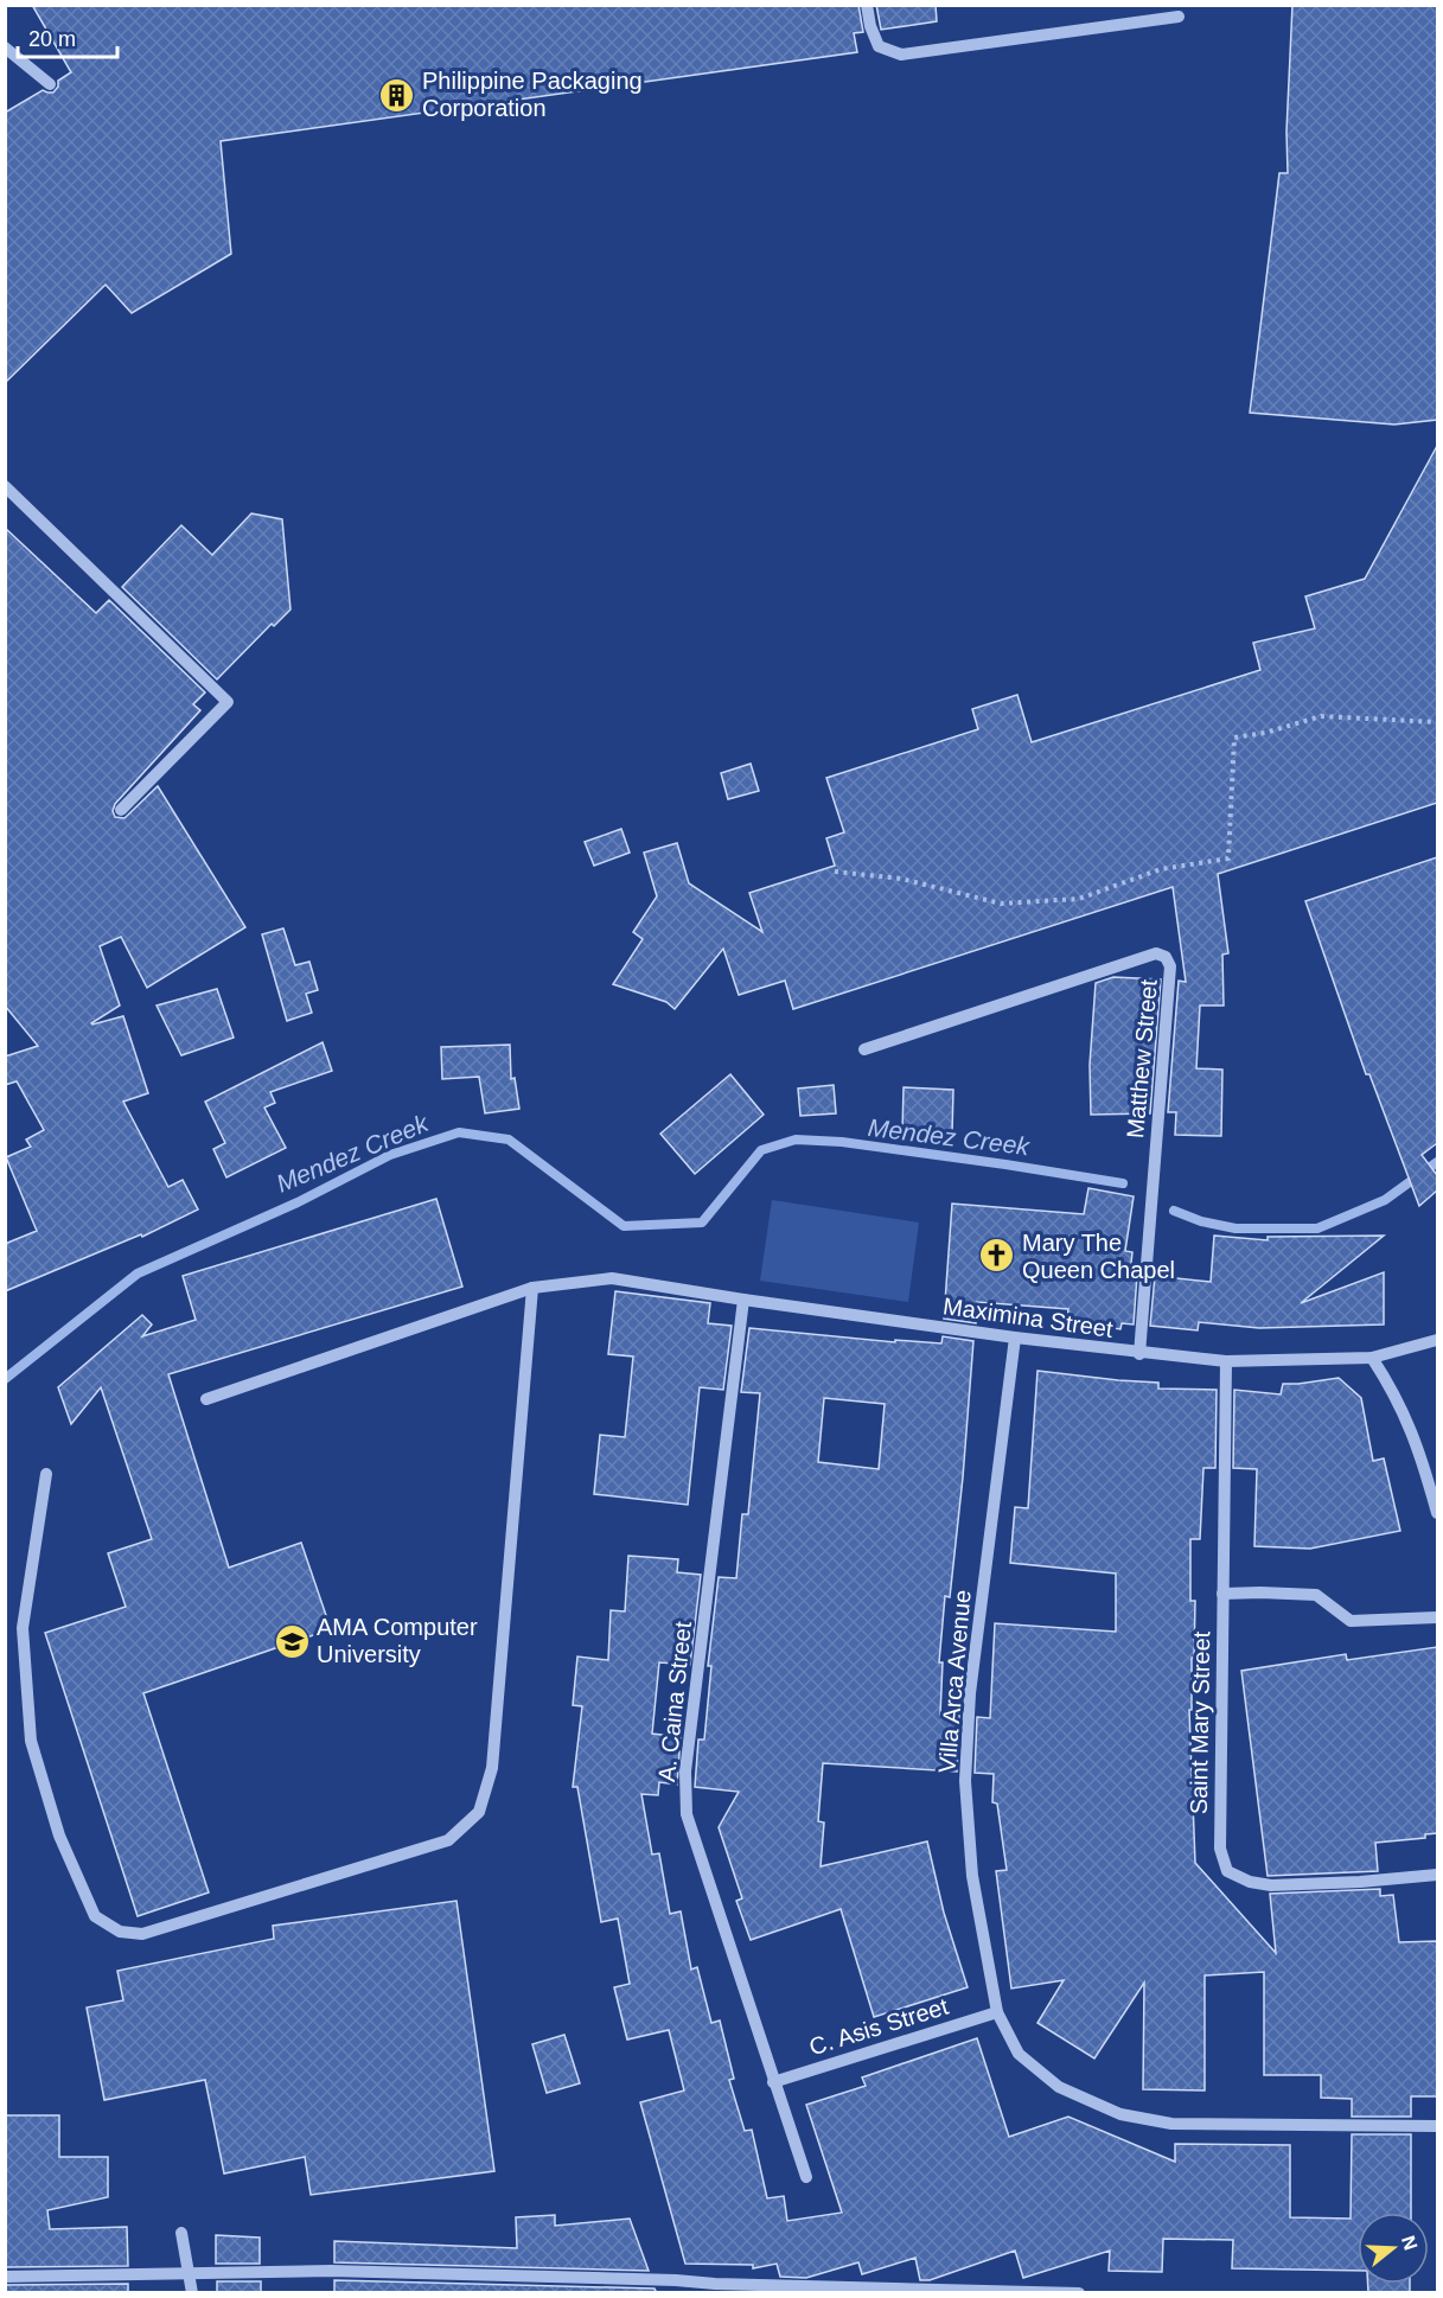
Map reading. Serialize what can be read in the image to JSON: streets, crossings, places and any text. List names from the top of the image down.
{
  "streets": {
    "street": [
      "Matthew Street",
      "Maximina Street",
      "Villa Arca Avenue",
      "A. Caina Street",
      "Saint Mary Street",
      "C. Asis Street"
    ]
  },
  "crossings": [
    ["Matthew Street", "Maximina Street"],
    ["Maximina Street", "Villa Arca Avenue"],
    ["Maximina Street", "A. Caina Street"],
    ["Maximina Street", "Saint Mary Street"],
    ["Villa Arca Avenue", "C. Asis Street"],
    ["A. Caina Street", "C. Asis Street"]
  ],
  "water": ["Mendez Creek"],
  "places": {
    "building": ["Philippine Packaging Corporation"],
    "church": ["Mary The Queen Chapel"],
    "school or university": ["AMA Computer University"]
  },
  "scale_bar": "20 m",
  "north": "right"
}
